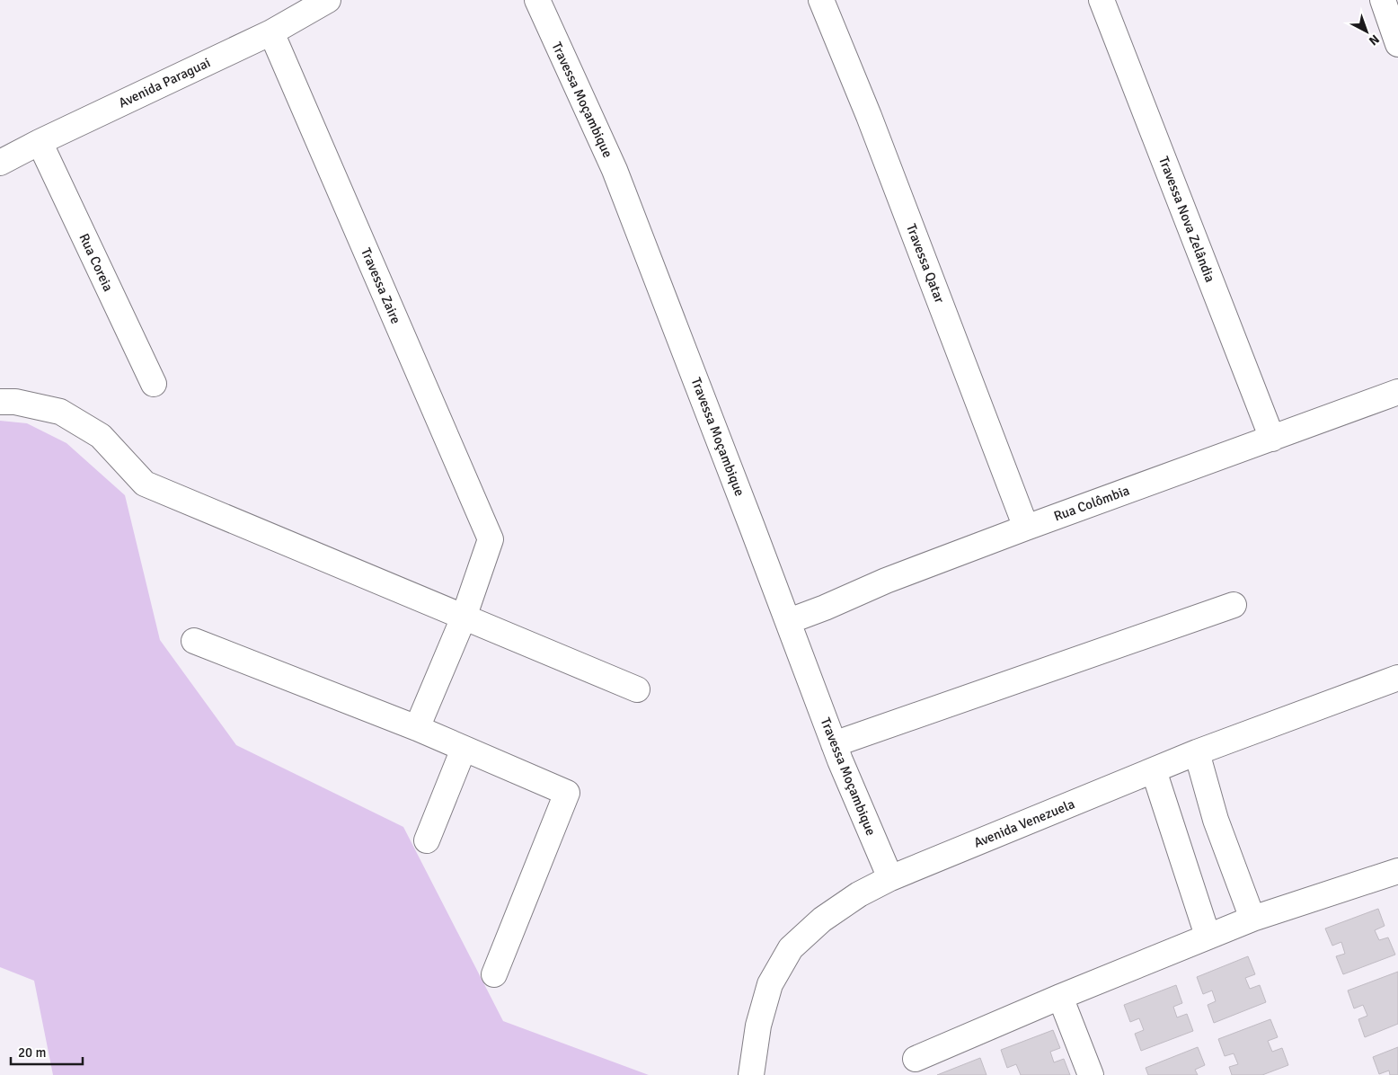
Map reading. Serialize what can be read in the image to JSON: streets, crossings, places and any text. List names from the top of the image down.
{
  "streets": {
    "street": [
      "Avenida Paraguai",
      "Travessa Moçambique",
      "Travessa Nova Zelândia",
      "Rua Coreia",
      "Travessa Qatar",
      "Travessa Zaire",
      "Rua Colômbia",
      "Avenida Venezuela"
    ]
  },
  "crossings": [
    ["Avenida Paraguai", "Rua Coreia"],
    ["Avenida Paraguai", "Travessa Zaire"],
    ["Travessa Moçambique", "Rua Colômbia"],
    ["Travessa Moçambique", "Avenida Venezuela"],
    ["Travessa Nova Zelândia", "Rua Colômbia"],
    ["Travessa Qatar", "Rua Colômbia"]
  ],
  "scale_bar": "20 m",
  "north": "bottom right"
}
